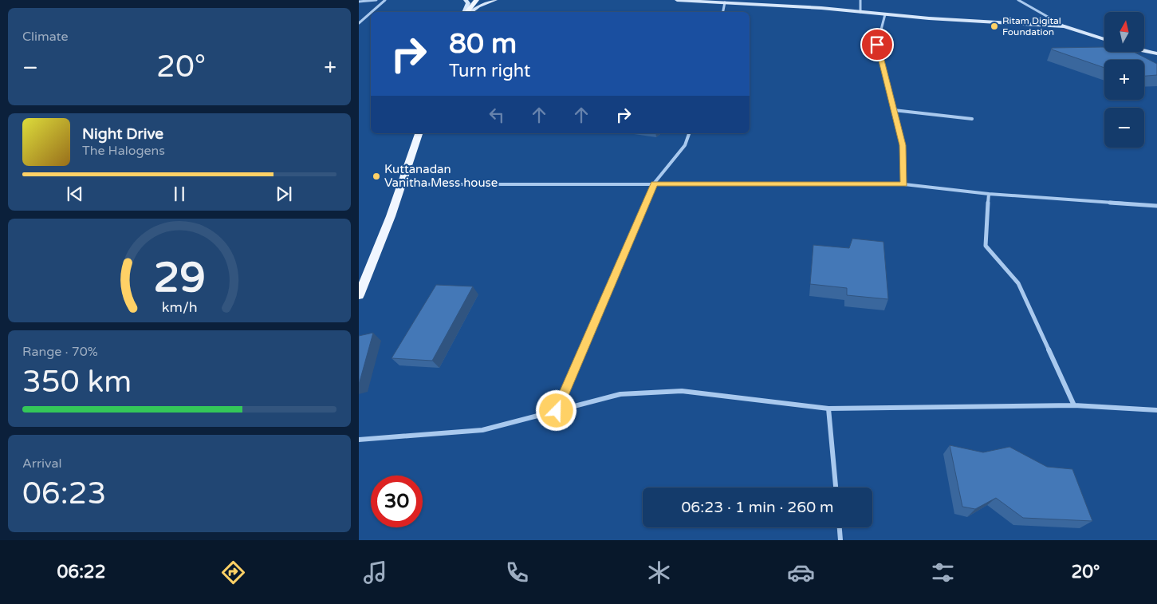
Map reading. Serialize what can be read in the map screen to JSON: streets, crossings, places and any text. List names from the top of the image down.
{
  "places": ["Ritam Digital Foundation", "Kuttanadan Vanitha Mess house"],
  "north": "top",
  "page": {
    "tile": [
      "Climate",
      ["Range · 70%", "350 km"],
      ["Arrival", "06:23"]
    ],
    "map_buttons": ["+", "−"],
    "turn": ["80 m", "Turn right"],
    "heat": ["−", "20°", "+"],
    "song": ["Night Drive", "The Halogens"],
    "limit": "30",
    "trip": "06:23 · 1 min · 260 m",
    "tabs": ["06:22", "20°"],
    "gauge": ["29", "km/h"]
  }
}
